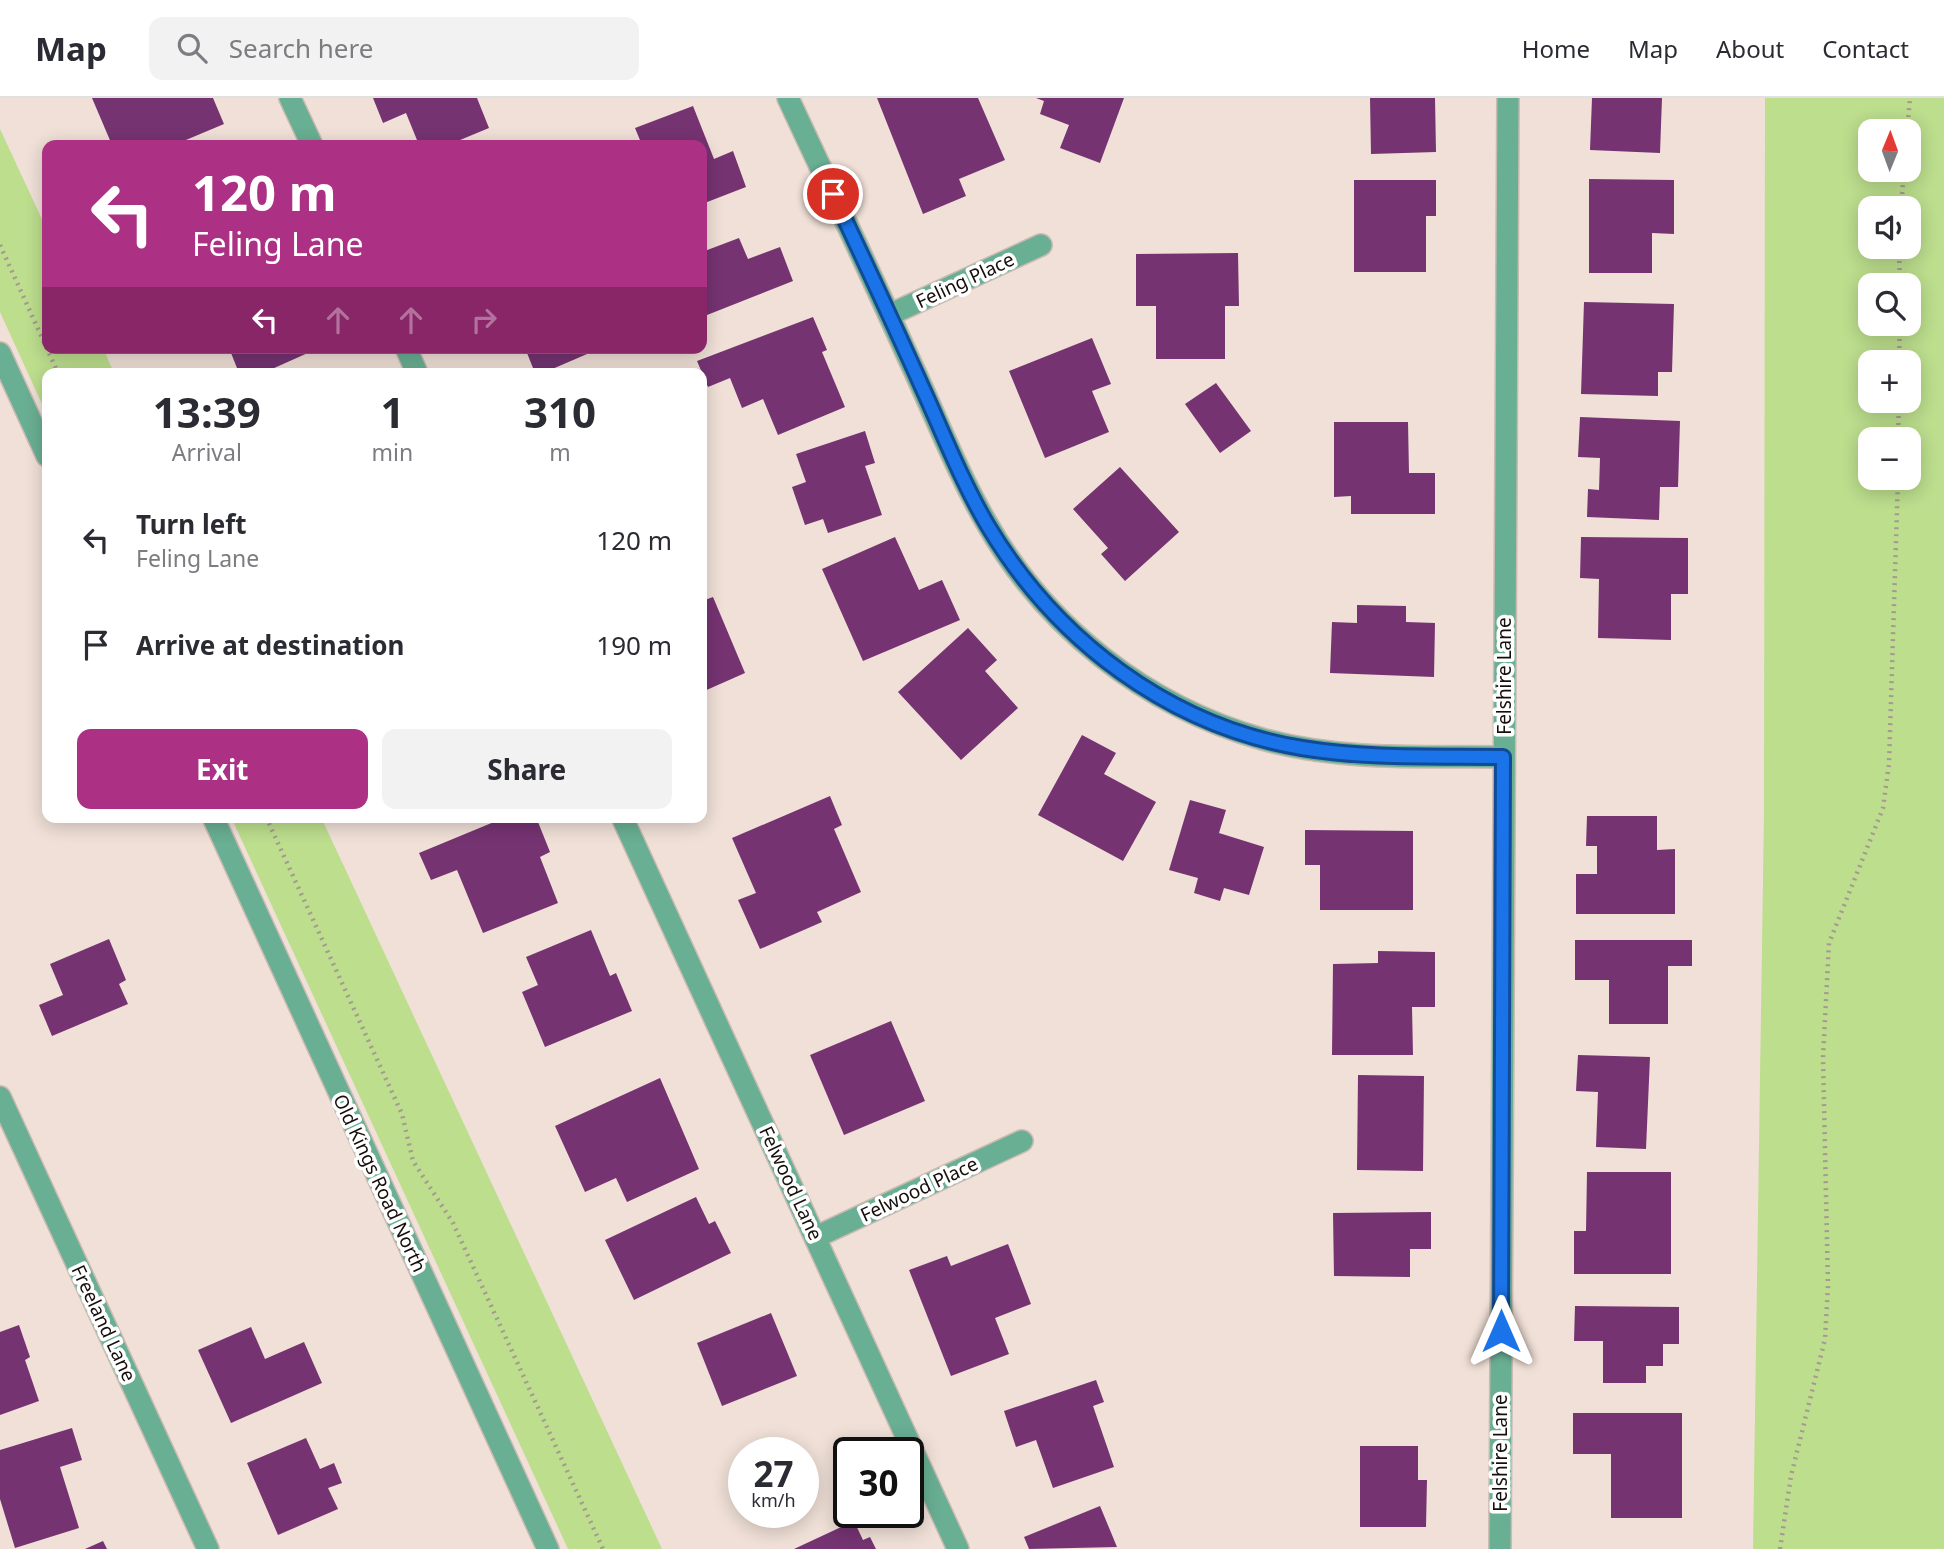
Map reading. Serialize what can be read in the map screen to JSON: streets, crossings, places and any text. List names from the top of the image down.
{
  "streets": {
    "street": [
      "Feling Place",
      "Felshire Lane",
      "Old Kings Road North",
      "Felwood Lane",
      "Felwood Place",
      "Freeland Lane"
    ]
  },
  "crossings": [
    ["Felwood Lane", "Felwood Place"]
  ],
  "north": "top",
  "page": {
    "header": "Map",
    "search": "Search here",
    "nav": [
      "Home",
      "Map",
      "About",
      "Contact"
    ],
    "map_buttons": ["+", "−"],
    "turn": ["120 m", "Feling Lane"],
    "eta": [
      "13:39",
      "Arrival",
      "1",
      "min",
      "310",
      "m"
    ],
    "list": [
      {
        "name": "Turn left",
        "note": "Feling Lane",
        "value": "120 m"
      },
      {
        "name": "Arrive at destination",
        "value": "190 m"
      }
    ],
    "buttons": ["Exit", "Share"],
    "speed": "27 km/h",
    "limit": "30"
  }
}
